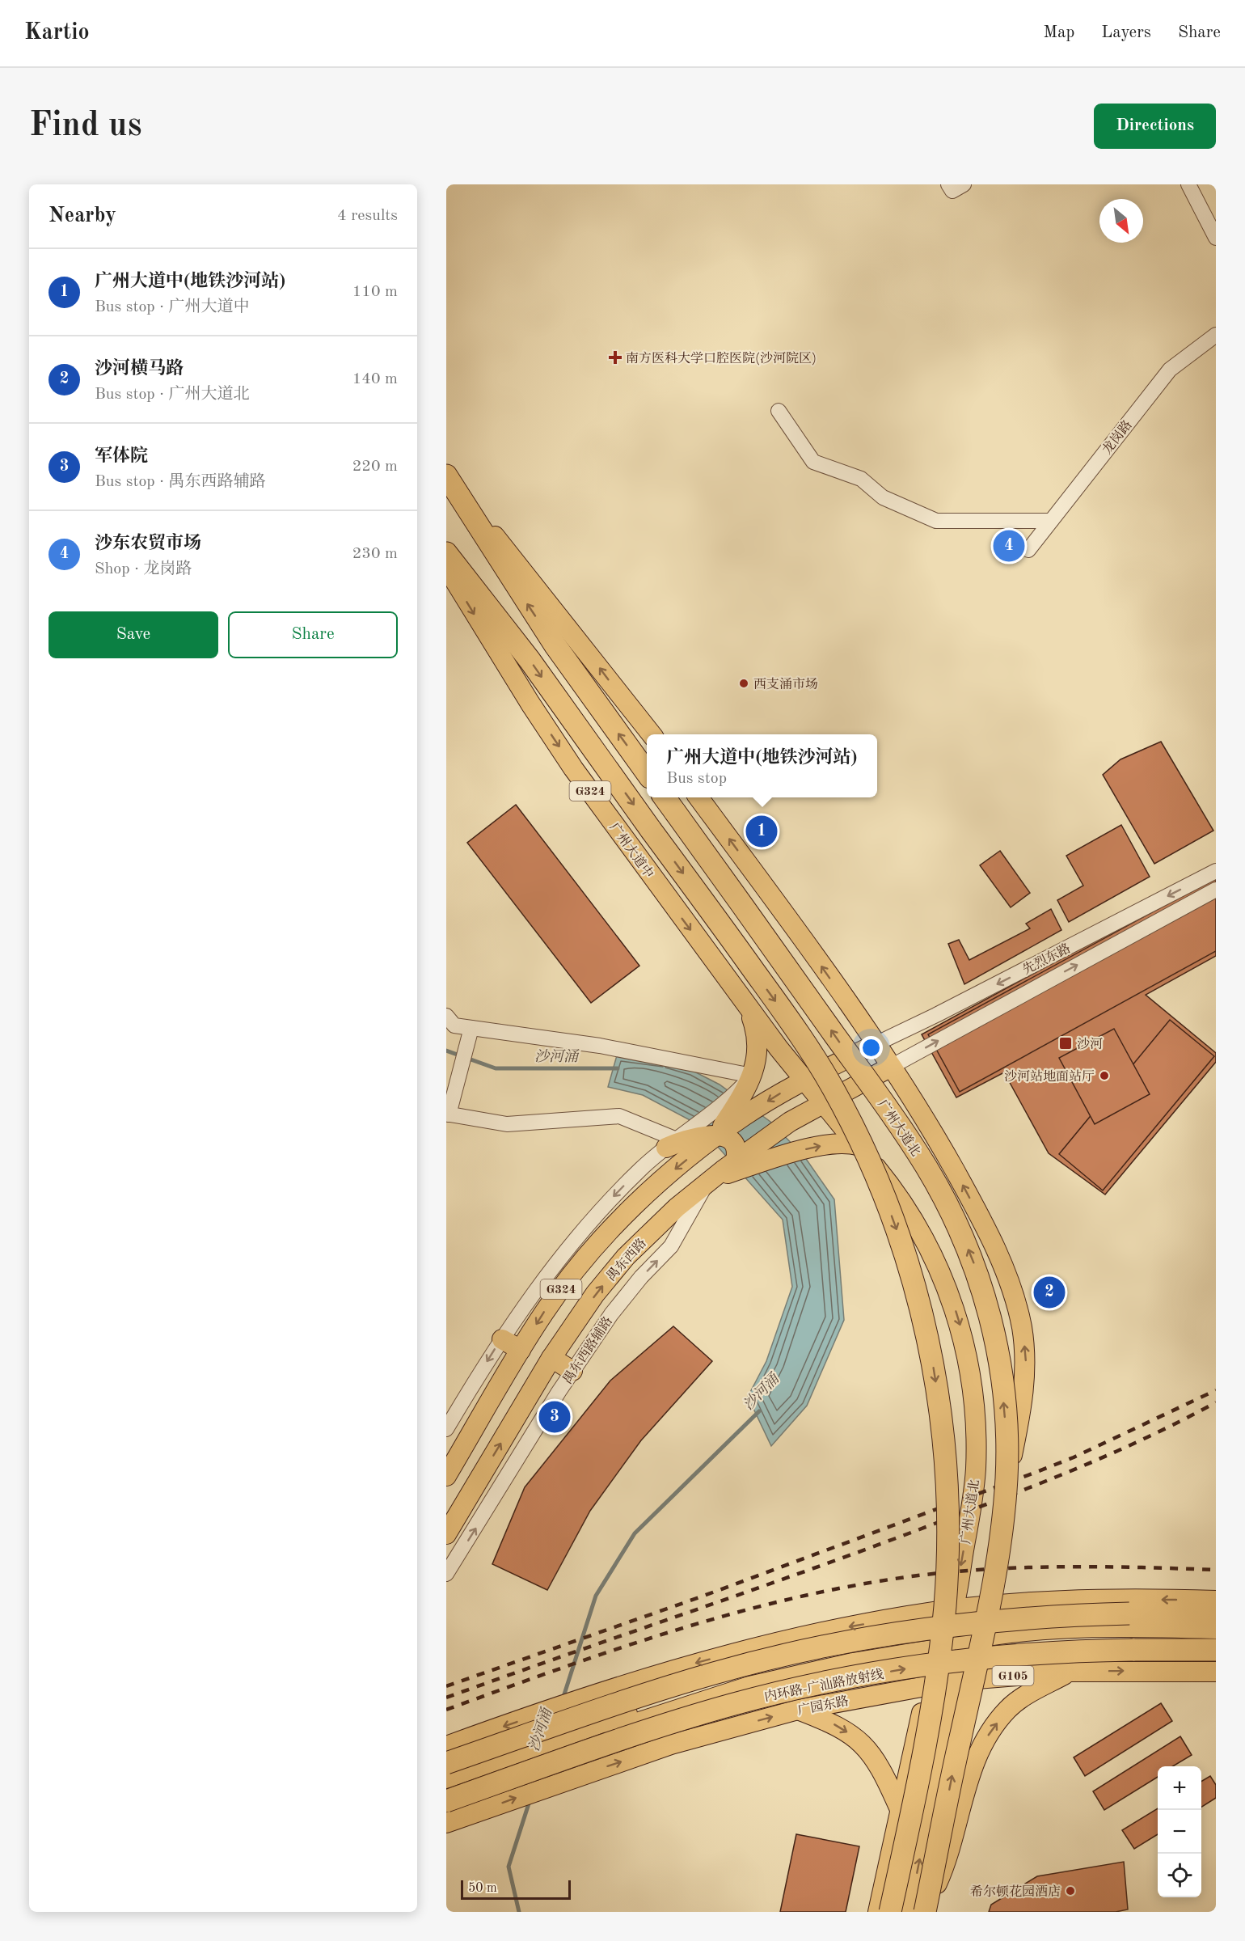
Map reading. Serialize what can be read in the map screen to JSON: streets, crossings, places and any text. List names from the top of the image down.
{
  "streets": {
    "highway": ["广州大道中", "广州大道北", "内环路-广汕路放射线"],
    "main road": [
      "G324",
      "禺东西路",
      "G105",
      "广园东路"
    ],
    "street": ["龙岗路", "先烈东路", "禺东西路辅路"]
  },
  "crossings": [
    ["G324", "广州大道中"],
    ["G324", "广州大道北"],
    ["广州大道中", "广州大道北"],
    ["先烈东路", "广州大道北"],
    ["先烈东路", "禺东西路"],
    ["广州大道北", "禺东西路"],
    ["广州大道北", "广园东路"],
    ["禺东西路", "禺东西路辅路"]
  ],
  "water": ["沙河涌"],
  "places": {
    "health": ["南方医科大学口腔医院(沙河院区)"],
    "other": ["西支涌市场", "沙河站地面站厅", "希尔顿花园酒店"],
    "transit": ["沙河"]
  },
  "scale_bar": "50 m",
  "north": "bottom right",
  "page": {
    "header": "Kartio",
    "nav": ["Map", "Layers", "Share"],
    "buttons": [
      "Directions",
      ["Save", "Share"]
    ],
    "title": "Find us",
    "heading": ["Nearby", "4 results"],
    "list": [
      {
        "mark": "1",
        "name": "广州大道中(地铁沙河站)",
        "note": "Bus stop · 广州大道中",
        "value": "110 m"
      },
      {
        "mark": "2",
        "name": "沙河横马路",
        "note": "Bus stop · 广州大道北",
        "value": "140 m"
      },
      {
        "mark": "3",
        "name": "军体院",
        "note": "Bus stop · 禺东西路辅路",
        "value": "220 m"
      },
      {
        "mark": "4",
        "name": "沙东农贸市场",
        "note": "Shop · 龙岗路",
        "value": "230 m"
      }
    ],
    "pins": [
      "4",
      "1",
      "2",
      "3"
    ],
    "popup": ["广州大道中(地铁沙河站)", "Bus stop"],
    "map_buttons": ["+", "−"],
    "scale": "50 m"
  }
}
